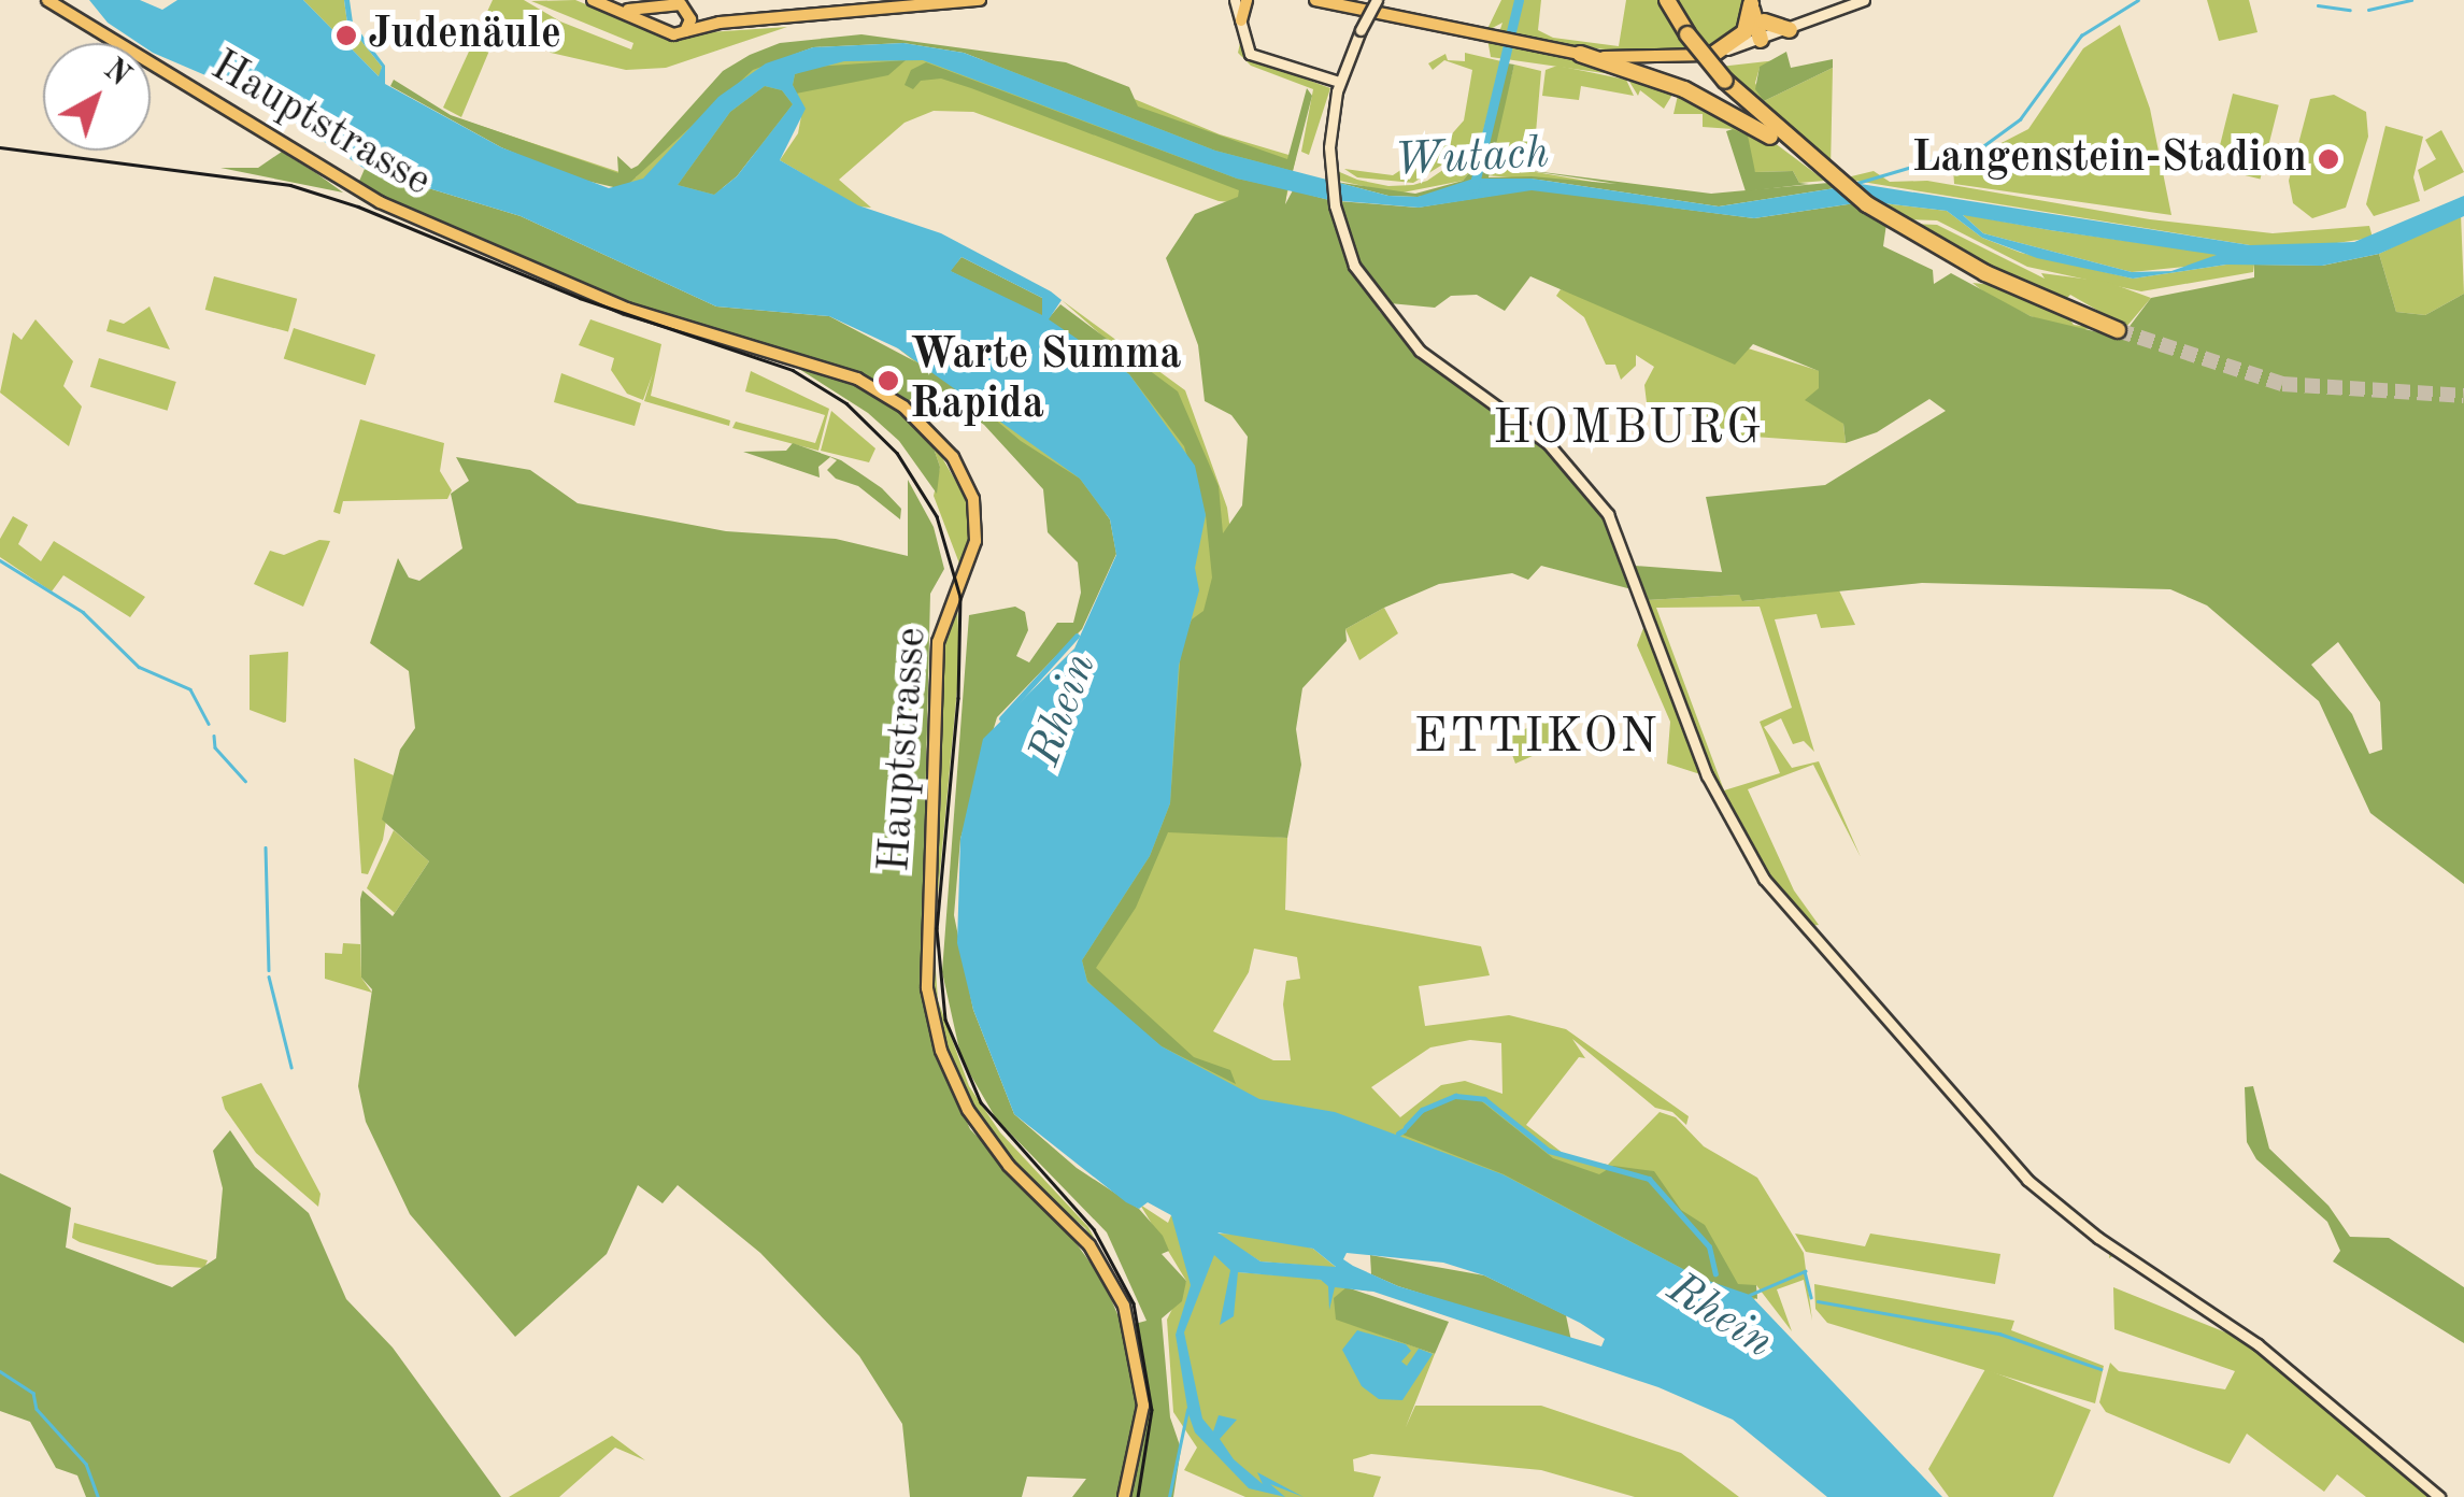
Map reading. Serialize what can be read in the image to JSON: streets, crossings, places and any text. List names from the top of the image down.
{
  "streets": {
    "main road": ["Hauptstrasse"]
  },
  "districts": ["HOMBURG", "ETTIKON"],
  "water": ["Wutach", "Rhein"],
  "places": ["Judenäule", "Langenstein-Stadion", "Warte Summa Rapida"],
  "north": "top right"
}
